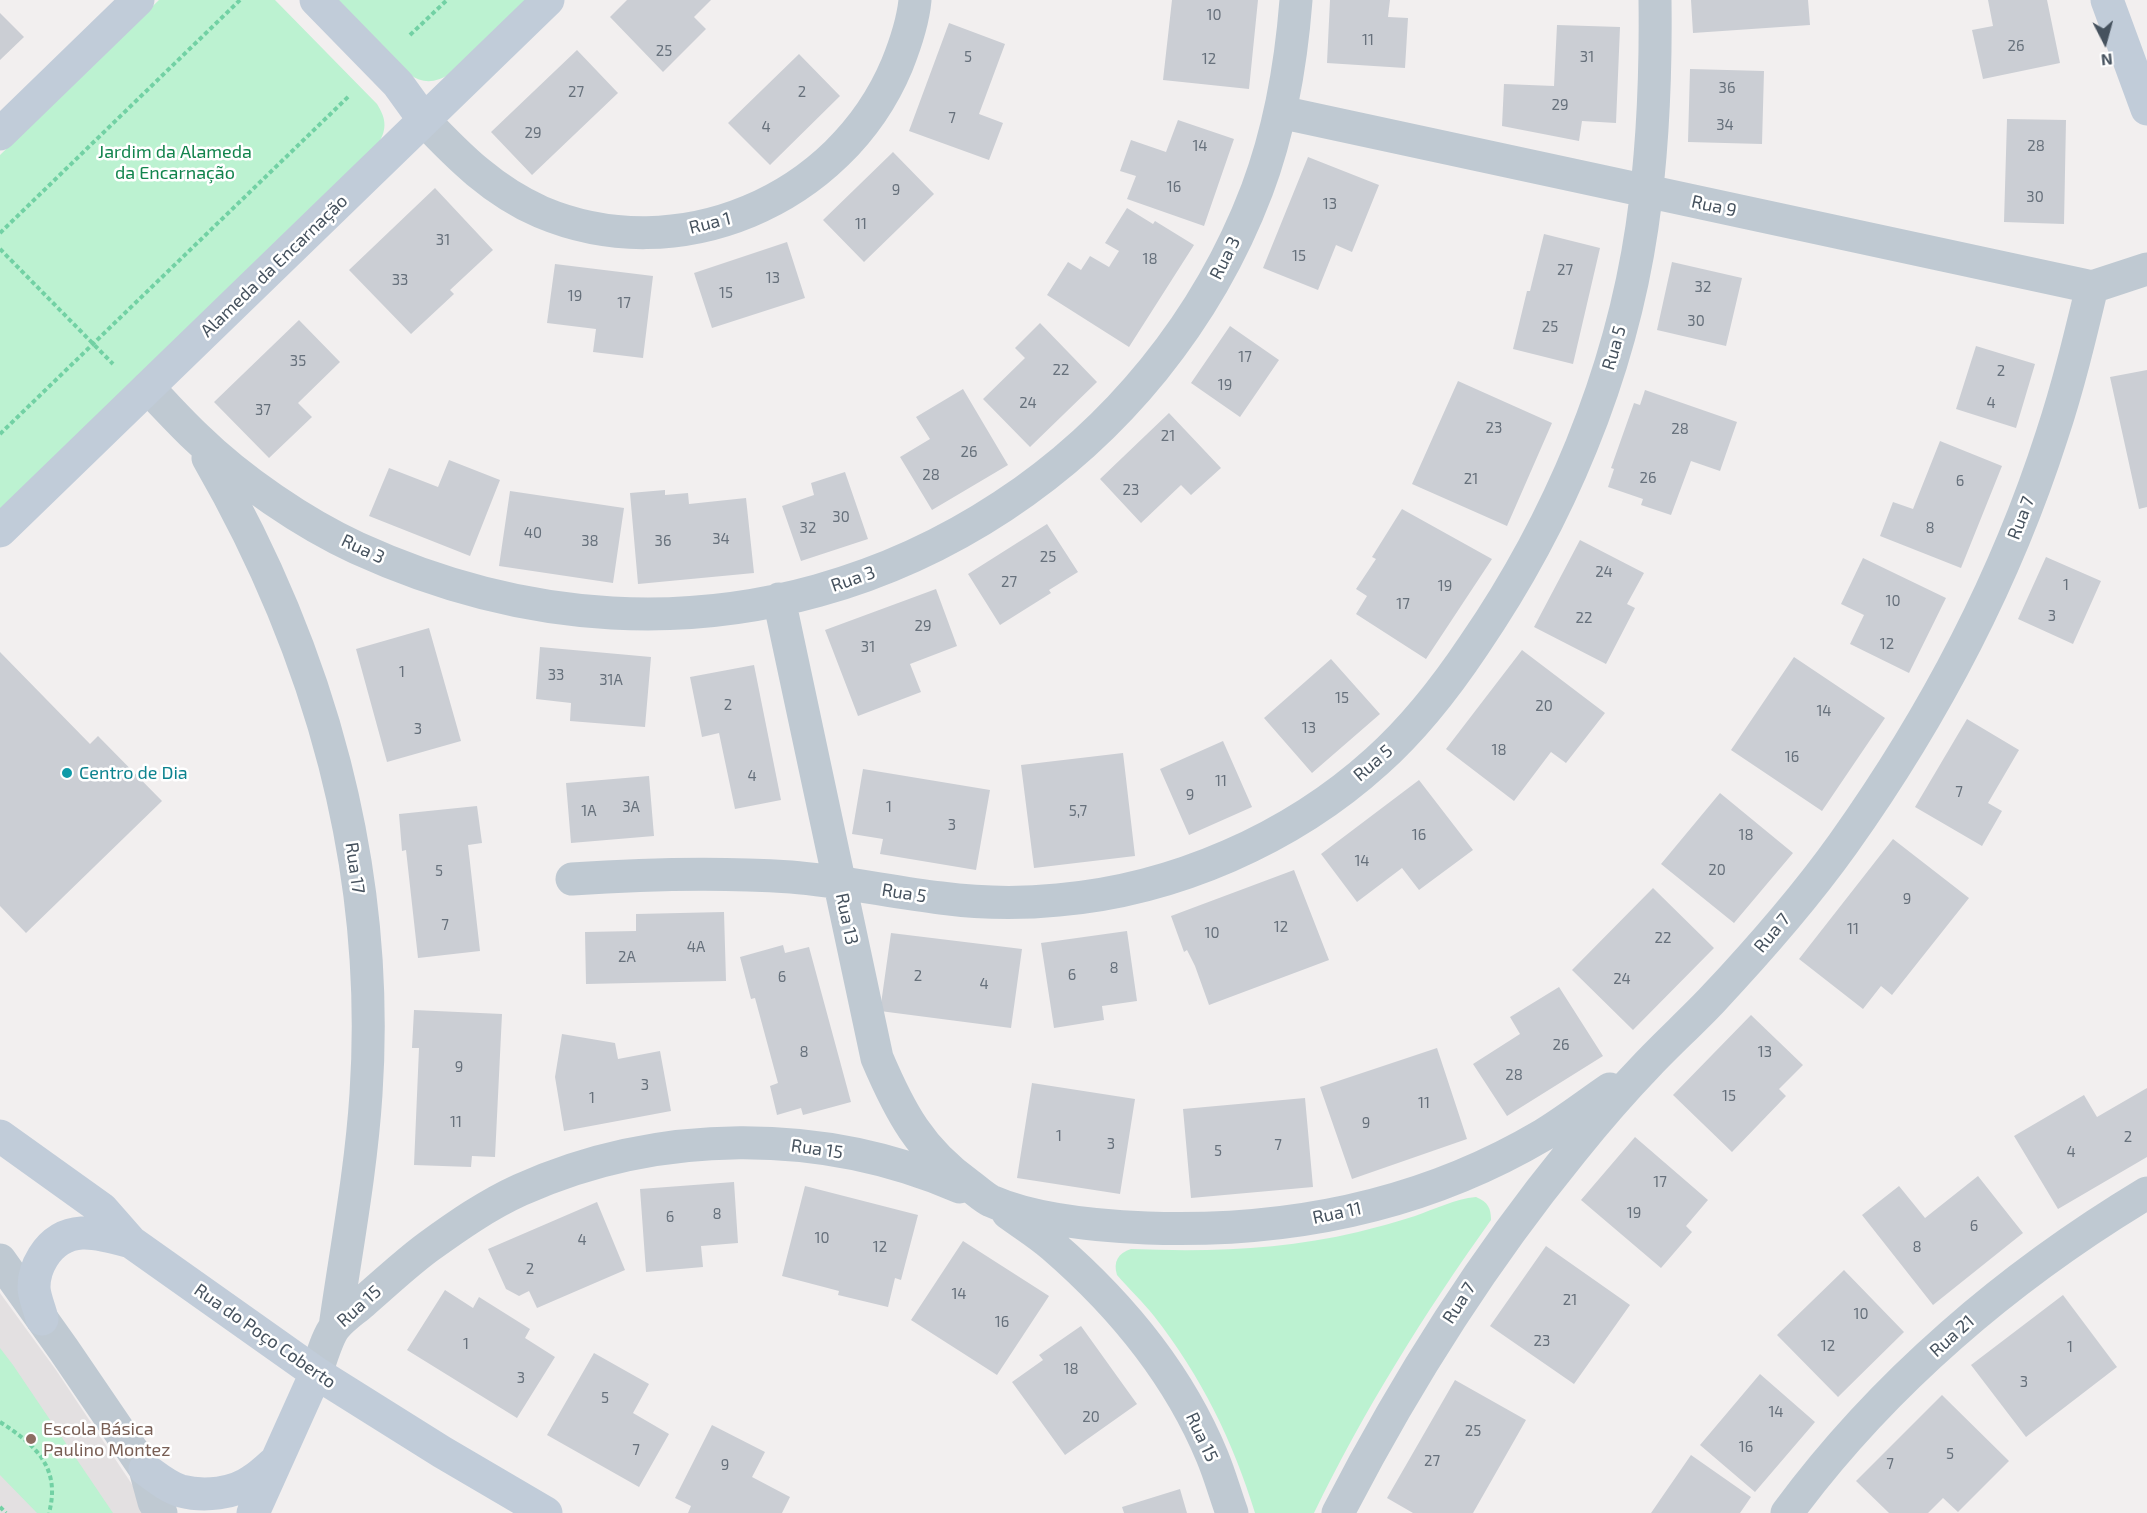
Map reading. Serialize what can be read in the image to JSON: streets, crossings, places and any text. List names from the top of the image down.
{
  "streets": {
    "street": [
      "Rua 9",
      "Rua 1",
      "Rua 3",
      "Alameda da Encarnação",
      "Rua 5",
      "Rua 7",
      "Rua 17",
      "Rua 13",
      "Rua 15",
      "Rua 11",
      "Rua do Poço Coberto",
      "Rua 21"
    ]
  },
  "crossings": [
    ["Rua 9", "Rua 3"],
    ["Rua 9", "Rua 5"],
    ["Rua 9", "Rua 7"],
    ["Rua 1", "Alameda da Encarnação"],
    ["Rua 3", "Alameda da Encarnação"],
    ["Rua 3", "Rua 17"],
    ["Rua 3", "Rua 13"],
    ["Rua 5", "Rua 13"],
    ["Rua 7", "Rua 11"],
    ["Rua 17", "Rua 15"],
    ["Rua 13", "Rua 15"],
    ["Rua 13", "Rua 11"],
    ["Rua 15", "Rua 11"],
    ["Rua 15", "Rua do Poço Coberto"]
  ],
  "parks": ["Jardim da Alameda da Encarnação"],
  "places": ["Centro de Dia", "Escola Básica Paulino Montez"],
  "house_numbers": [
    "10",
    "11",
    "26",
    "25",
    "5",
    "31",
    "12",
    "36",
    "27",
    "2",
    "29",
    "7",
    "34",
    "4",
    "29",
    "14",
    "28",
    "16",
    "9",
    "30",
    "13",
    "11",
    "31",
    "15",
    "18",
    "27",
    "13",
    "33",
    "32",
    "15",
    "19",
    "17",
    "30",
    "25",
    "17",
    "35",
    "22",
    "2",
    "19",
    "24",
    "4",
    "37",
    "23",
    "28",
    "21",
    "26",
    "28",
    "26",
    "21",
    "6",
    "23",
    "30",
    "32",
    "8",
    "40",
    "34",
    "38",
    "36",
    "25",
    "24",
    "27",
    "1",
    "19",
    "10",
    "17",
    "3",
    "22",
    "29",
    "12",
    "31",
    "1",
    "33",
    "31A",
    "15",
    "2",
    "20",
    "14",
    "13",
    "3",
    "18",
    "16",
    "4",
    "11",
    "7",
    "9",
    "3A",
    "1",
    "1A",
    "5,7",
    "3",
    "16",
    "18",
    "14",
    "20",
    "5",
    "9",
    "7",
    "12",
    "11",
    "10",
    "22",
    "4A",
    "2A",
    "8",
    "6",
    "2",
    "6",
    "24",
    "4",
    "26",
    "8",
    "13",
    "9",
    "28",
    "3",
    "15",
    "1",
    "11",
    "11",
    "9",
    "1",
    "2",
    "3",
    "7",
    "5",
    "4",
    "17",
    "19",
    "8",
    "6",
    "6",
    "10",
    "4",
    "12",
    "8",
    "2",
    "14",
    "21",
    "10",
    "16",
    "23",
    "1",
    "12",
    "1",
    "18",
    "3",
    "3",
    "5",
    "14",
    "20",
    "25",
    "16",
    "7",
    "5",
    "27",
    "7",
    "9"
  ],
  "north": "bottom"
}
